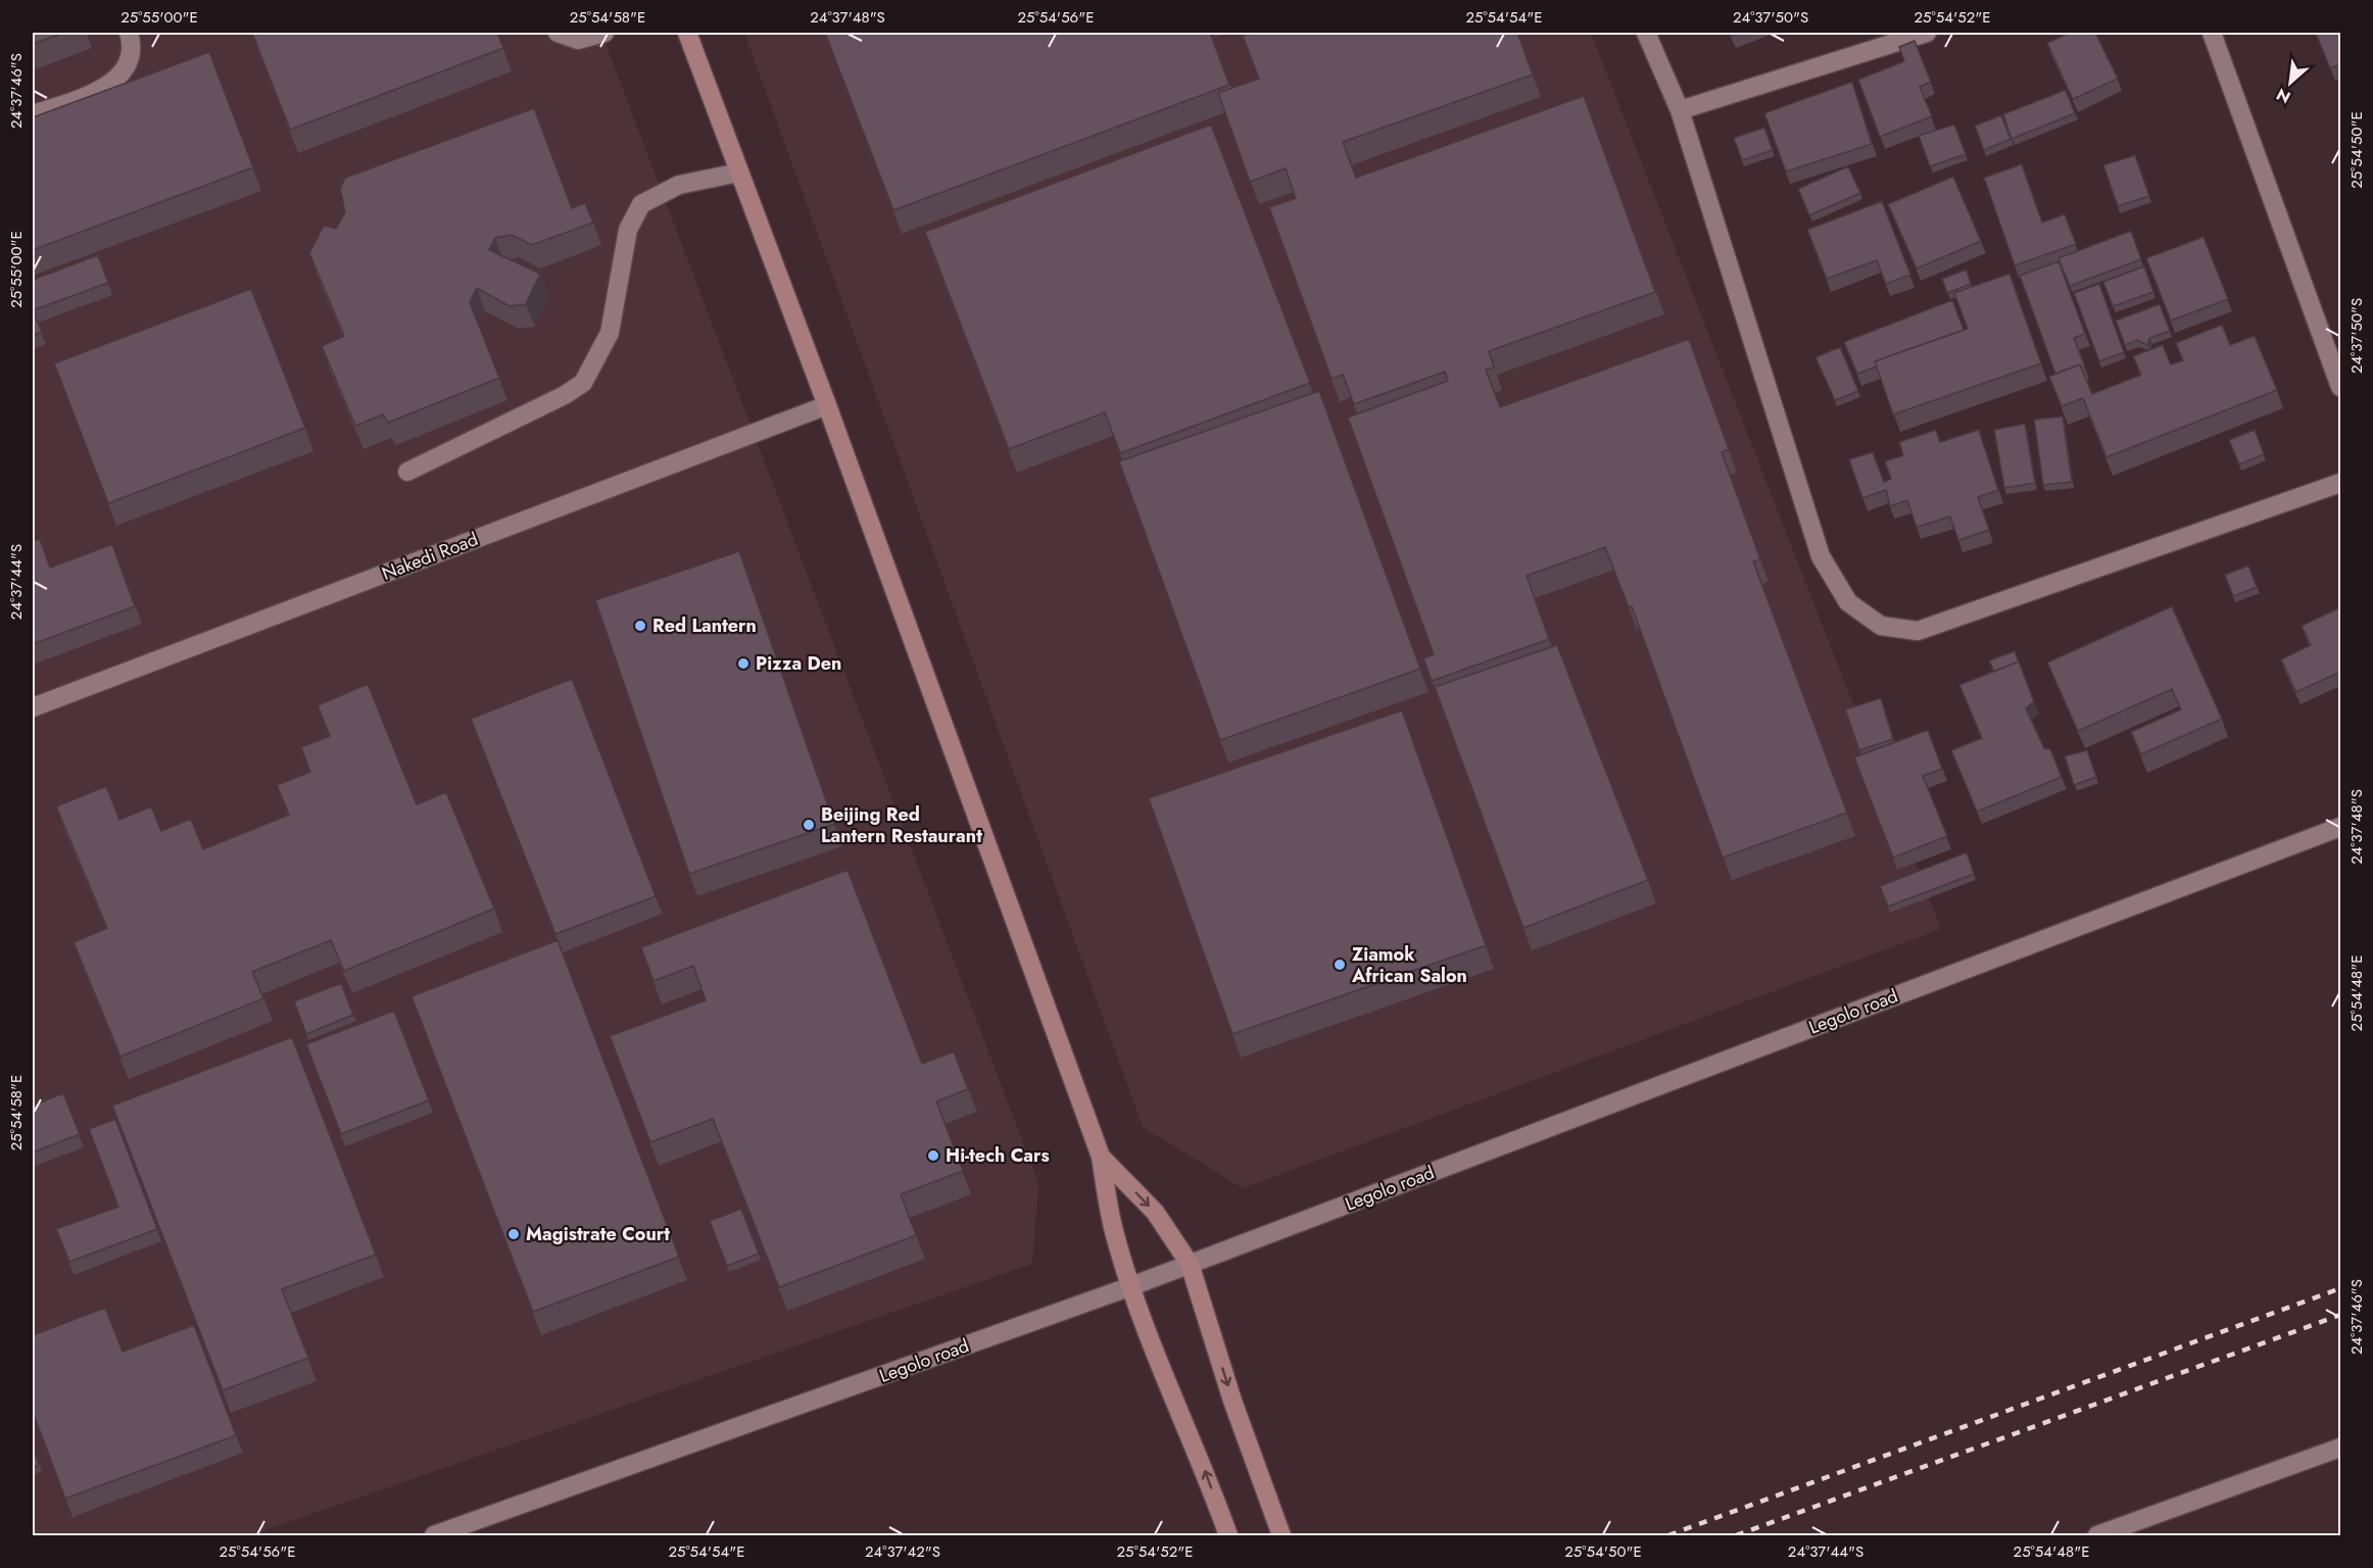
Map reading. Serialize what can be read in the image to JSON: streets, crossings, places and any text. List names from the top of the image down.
{
  "streets": {
    "street": ["Nakedi Road", "Legolo road"]
  },
  "places": [
    "Red Lantern",
    "Pizza Den",
    "Beijing Red Lantern Restaurant",
    "Ziamok African Salon",
    "Hi-tech Cars",
    "Magistrate Court"
  ],
  "north": "bottom left",
  "coordinates": [
    "25°55'00\"E",
    "25°54'58\"E",
    "24°37'48\"S",
    "25°54'56\"E",
    "25°54'54\"E",
    "24°37'50\"S",
    "25°54'52\"E",
    "24°37'46\"S",
    "25°54'50\"E",
    "24°37'44\"S",
    "25°54'48\"E",
    "24°37'42\"S"
  ]
}
